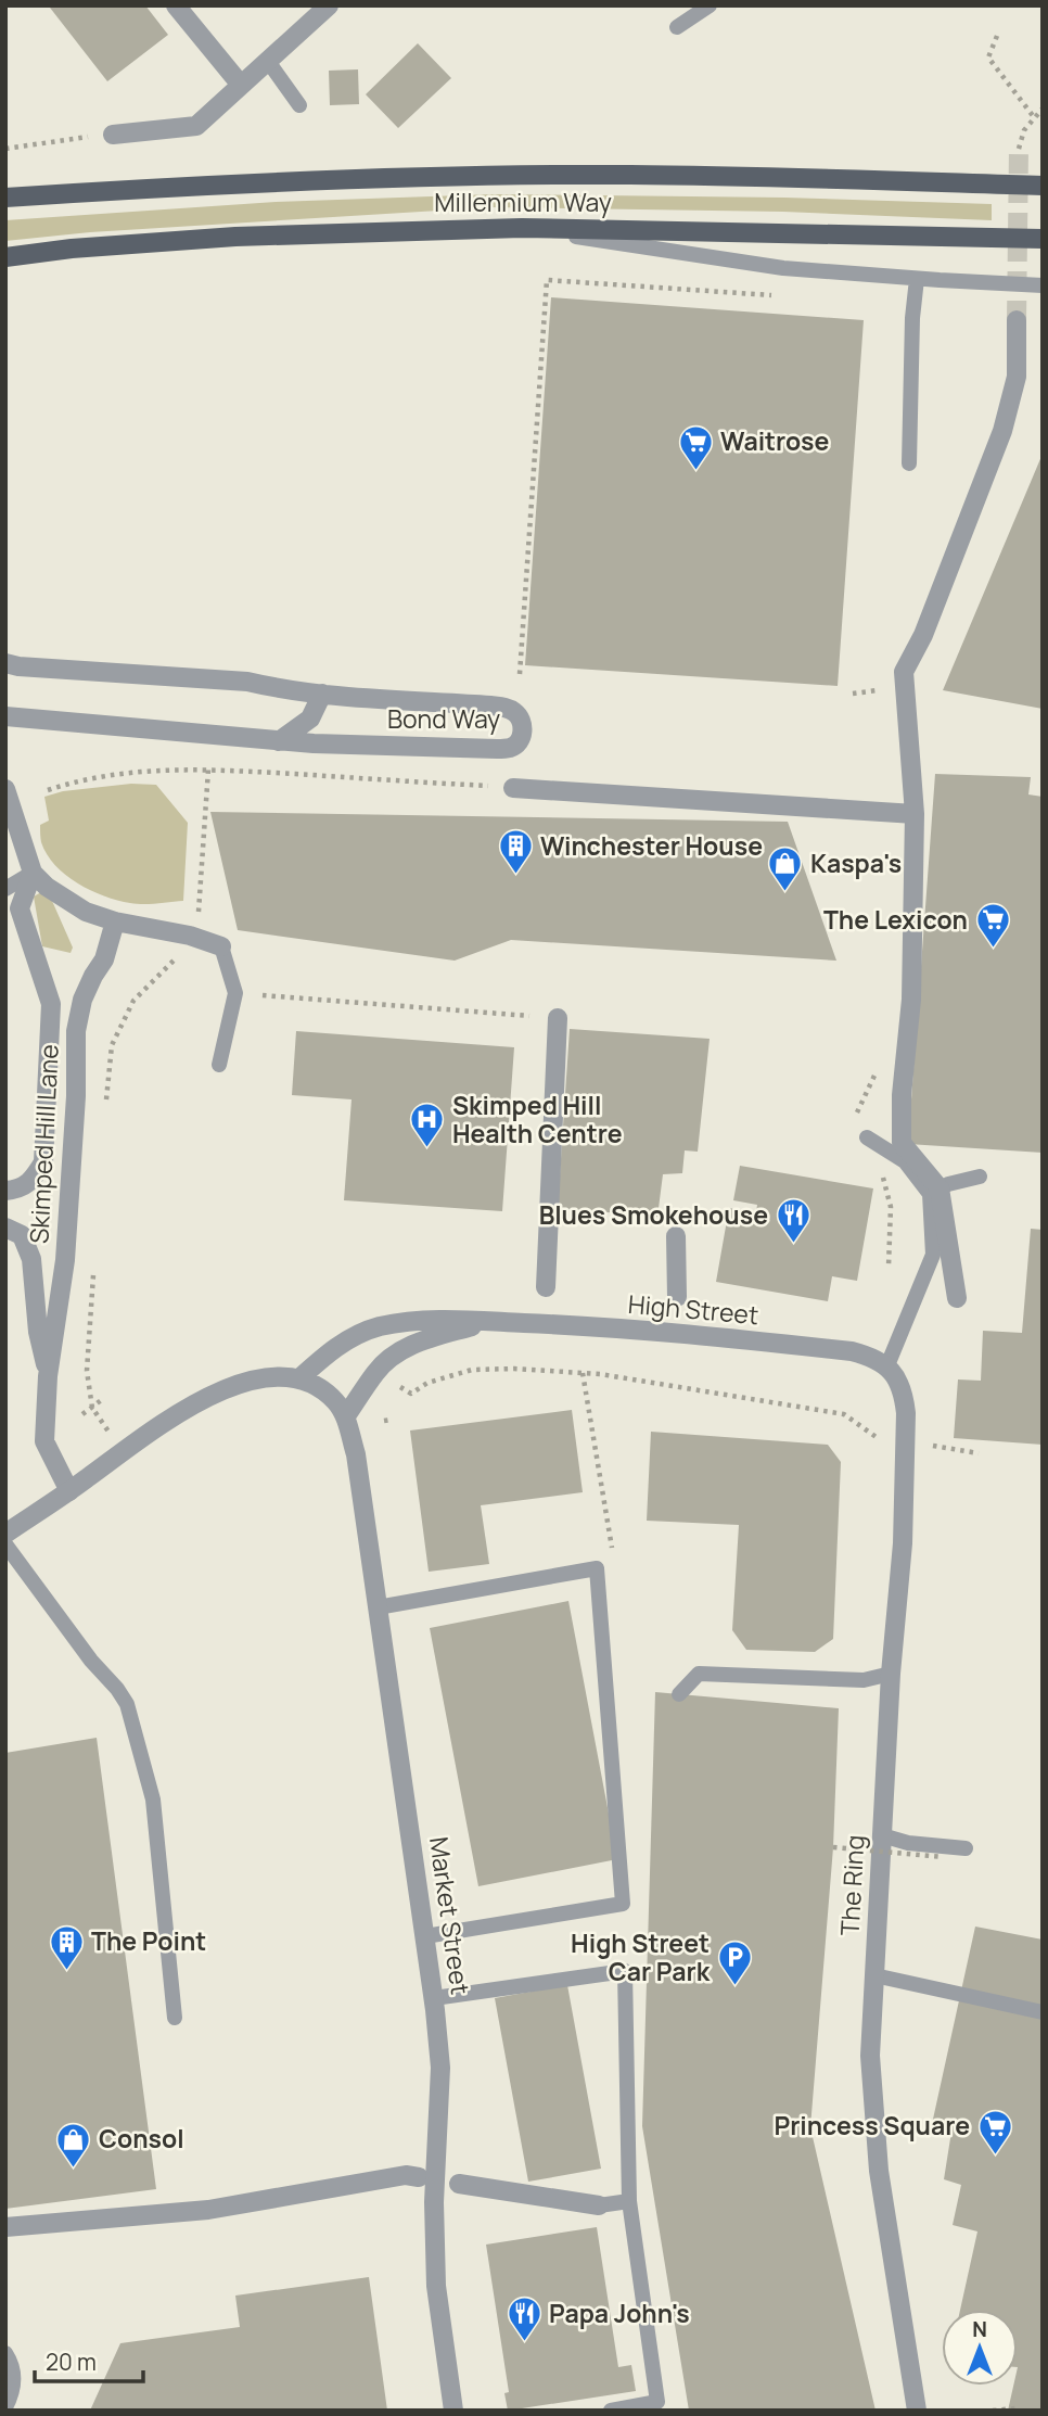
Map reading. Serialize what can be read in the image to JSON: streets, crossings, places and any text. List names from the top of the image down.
{
  "streets": {
    "main road": ["Millennium Way"],
    "street": [
      "Bond Way",
      "Skimped Hill Lane",
      "High Street",
      "The Ring",
      "Market Street"
    ]
  },
  "crossings": [
    ["High Street", "The Ring"],
    ["High Street", "Market Street"]
  ],
  "places": {
    "supermarket": ["Waitrose", "The Lexicon", "Princess Square"],
    "building": ["Winchester House", "The Point"],
    "shop": ["Kaspa's", "Consol"],
    "hospital": ["Skimped Hill Health Centre"],
    "restaurant": ["Blues Smokehouse", "Papa John's"],
    "parking": ["High Street Car Park"]
  },
  "scale_bar": "20 m",
  "north": "top"
}
